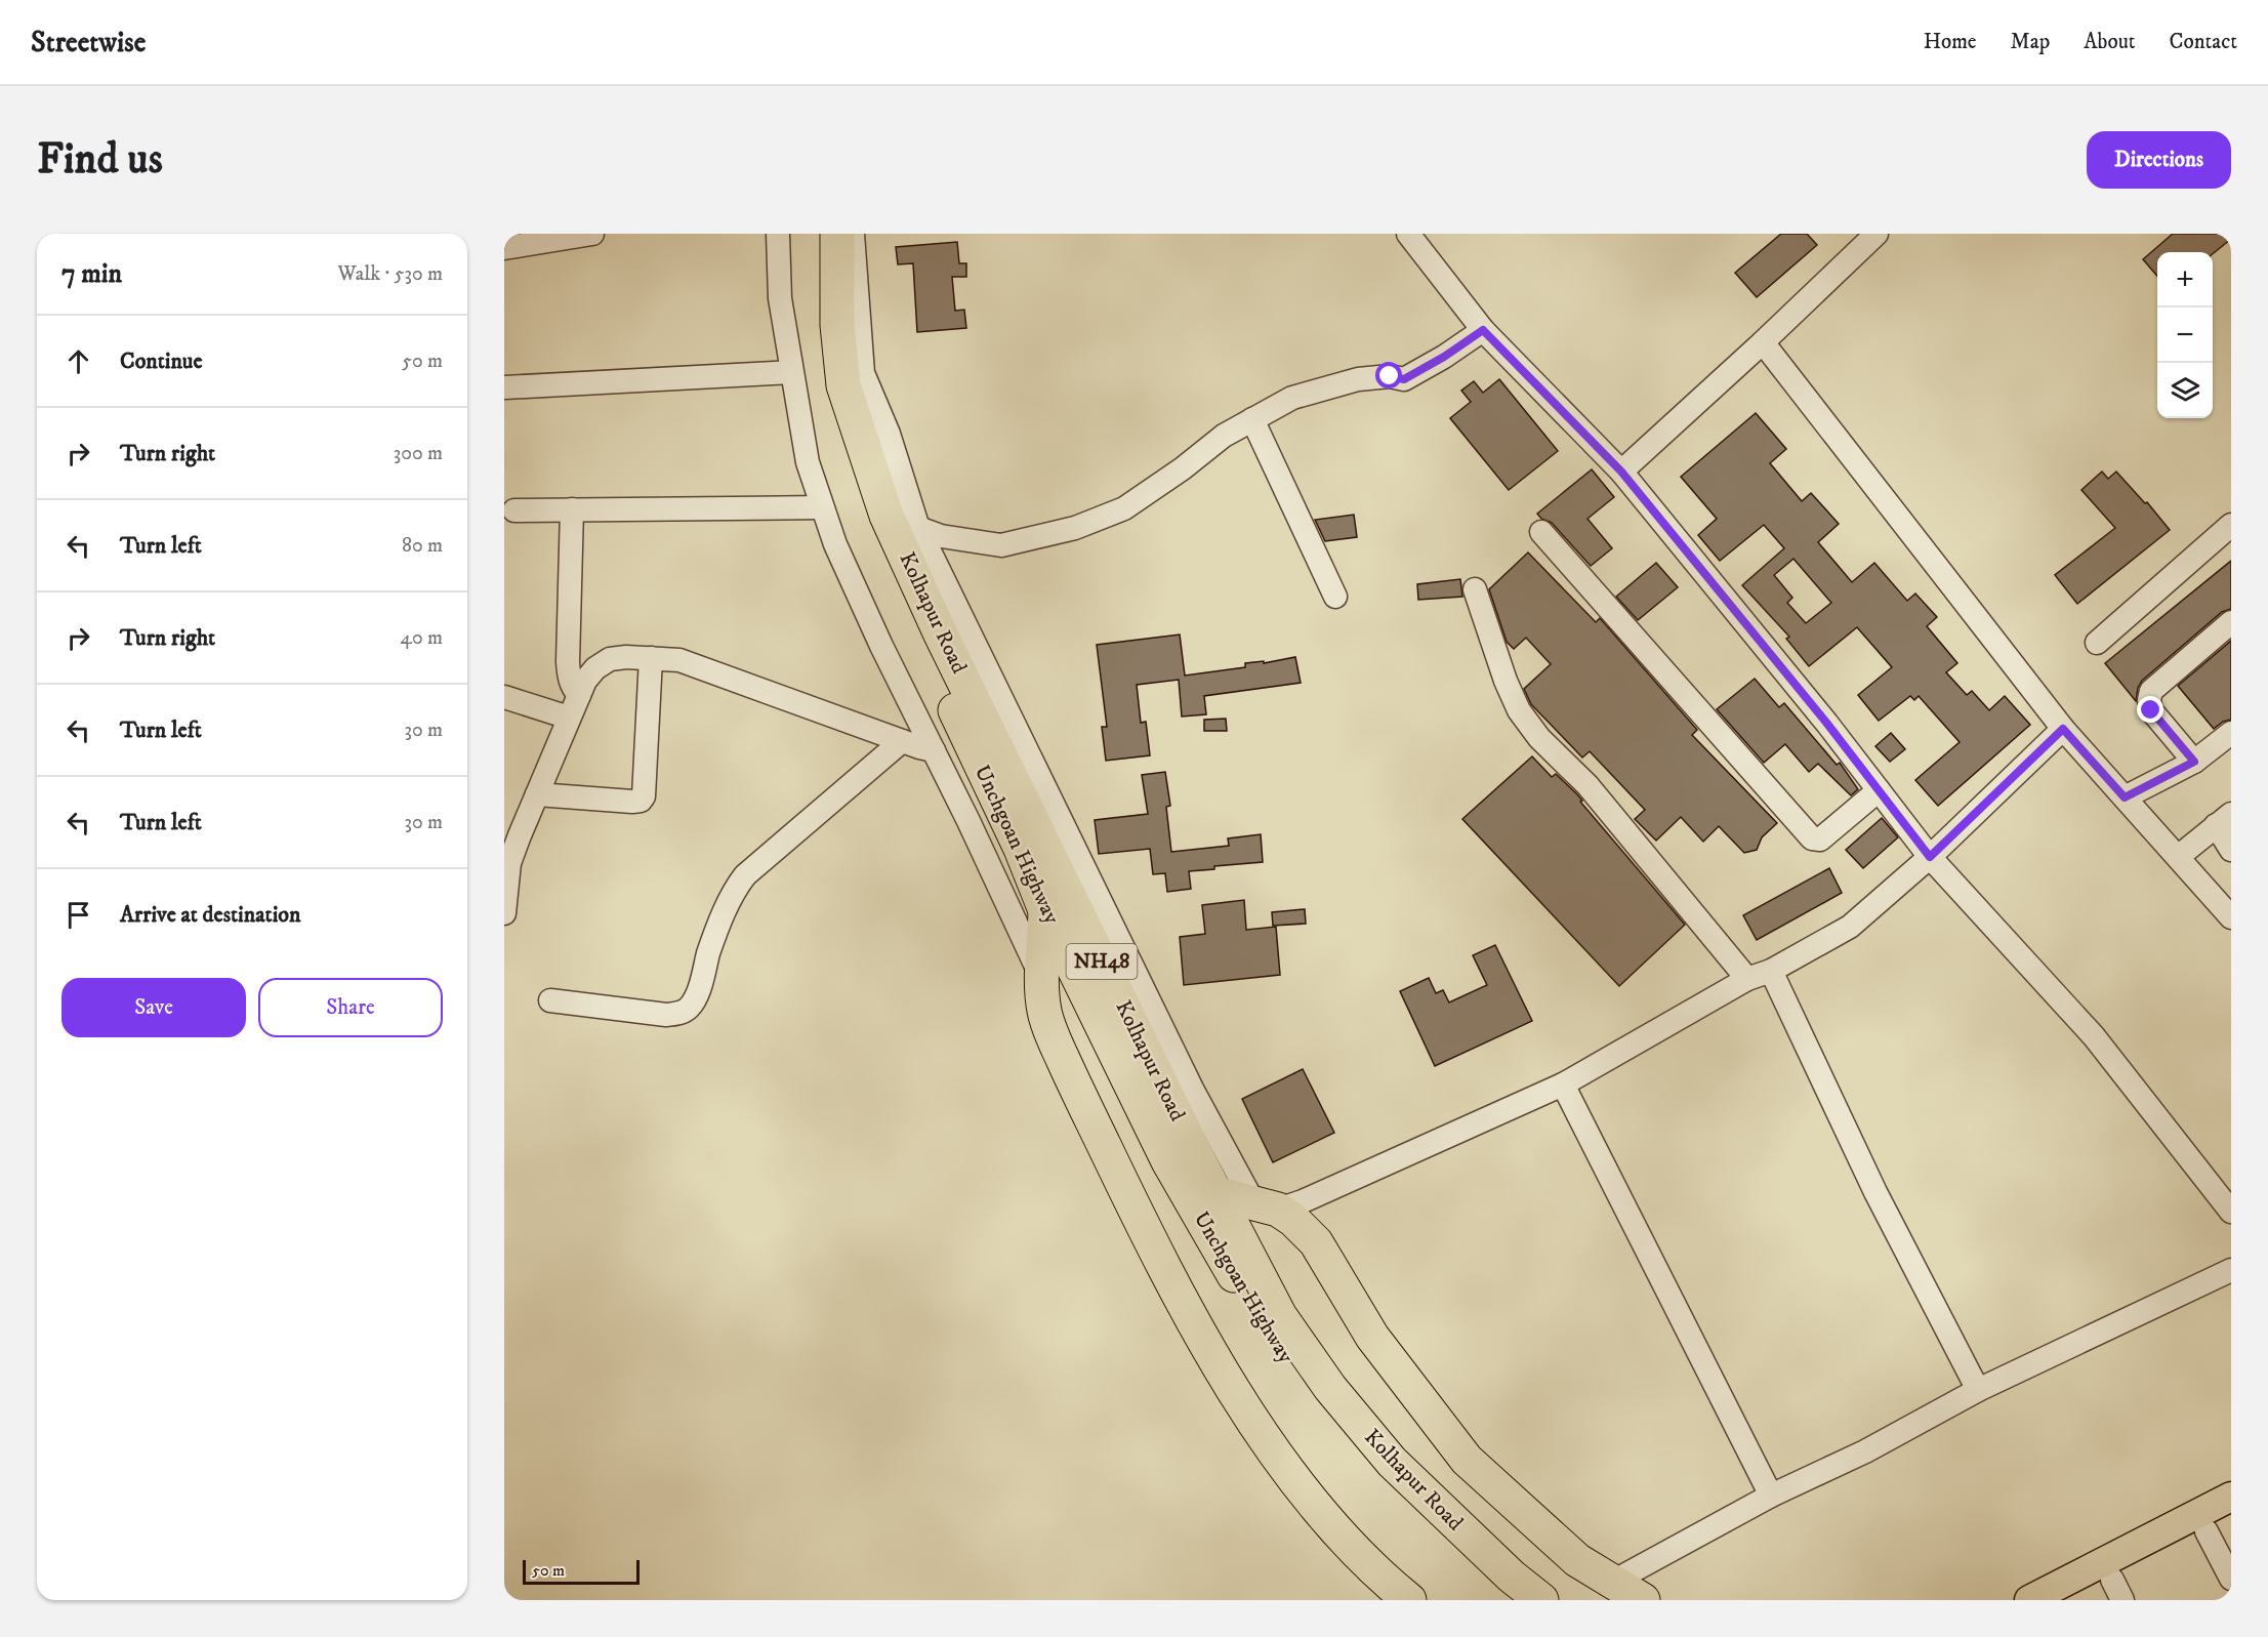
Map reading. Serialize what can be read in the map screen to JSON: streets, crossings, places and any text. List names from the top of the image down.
{
  "streets": {
    "highway": ["Kolhapur Road", "Unchgoan Highway", "NH48"]
  },
  "scale_bar": "50 m",
  "page": {
    "header": "Streetwise",
    "nav": [
      "Home",
      "Map",
      "About",
      "Contact"
    ],
    "buttons": [
      "Directions",
      ["Save", "Share"]
    ],
    "title": "Find us",
    "heading": ["7 min", "Walk · 530 m"],
    "map_buttons": ["+", "−"],
    "list": [
      ["Continue", "50 m"],
      ["Turn right", "300 m"],
      ["Turn left", "80 m"],
      ["Turn right", "40 m"],
      ["Turn left", "30 m"],
      ["Turn left", "30 m"],
      "Arrive at destination"
    ],
    "scale": "50 m"
  }
}
